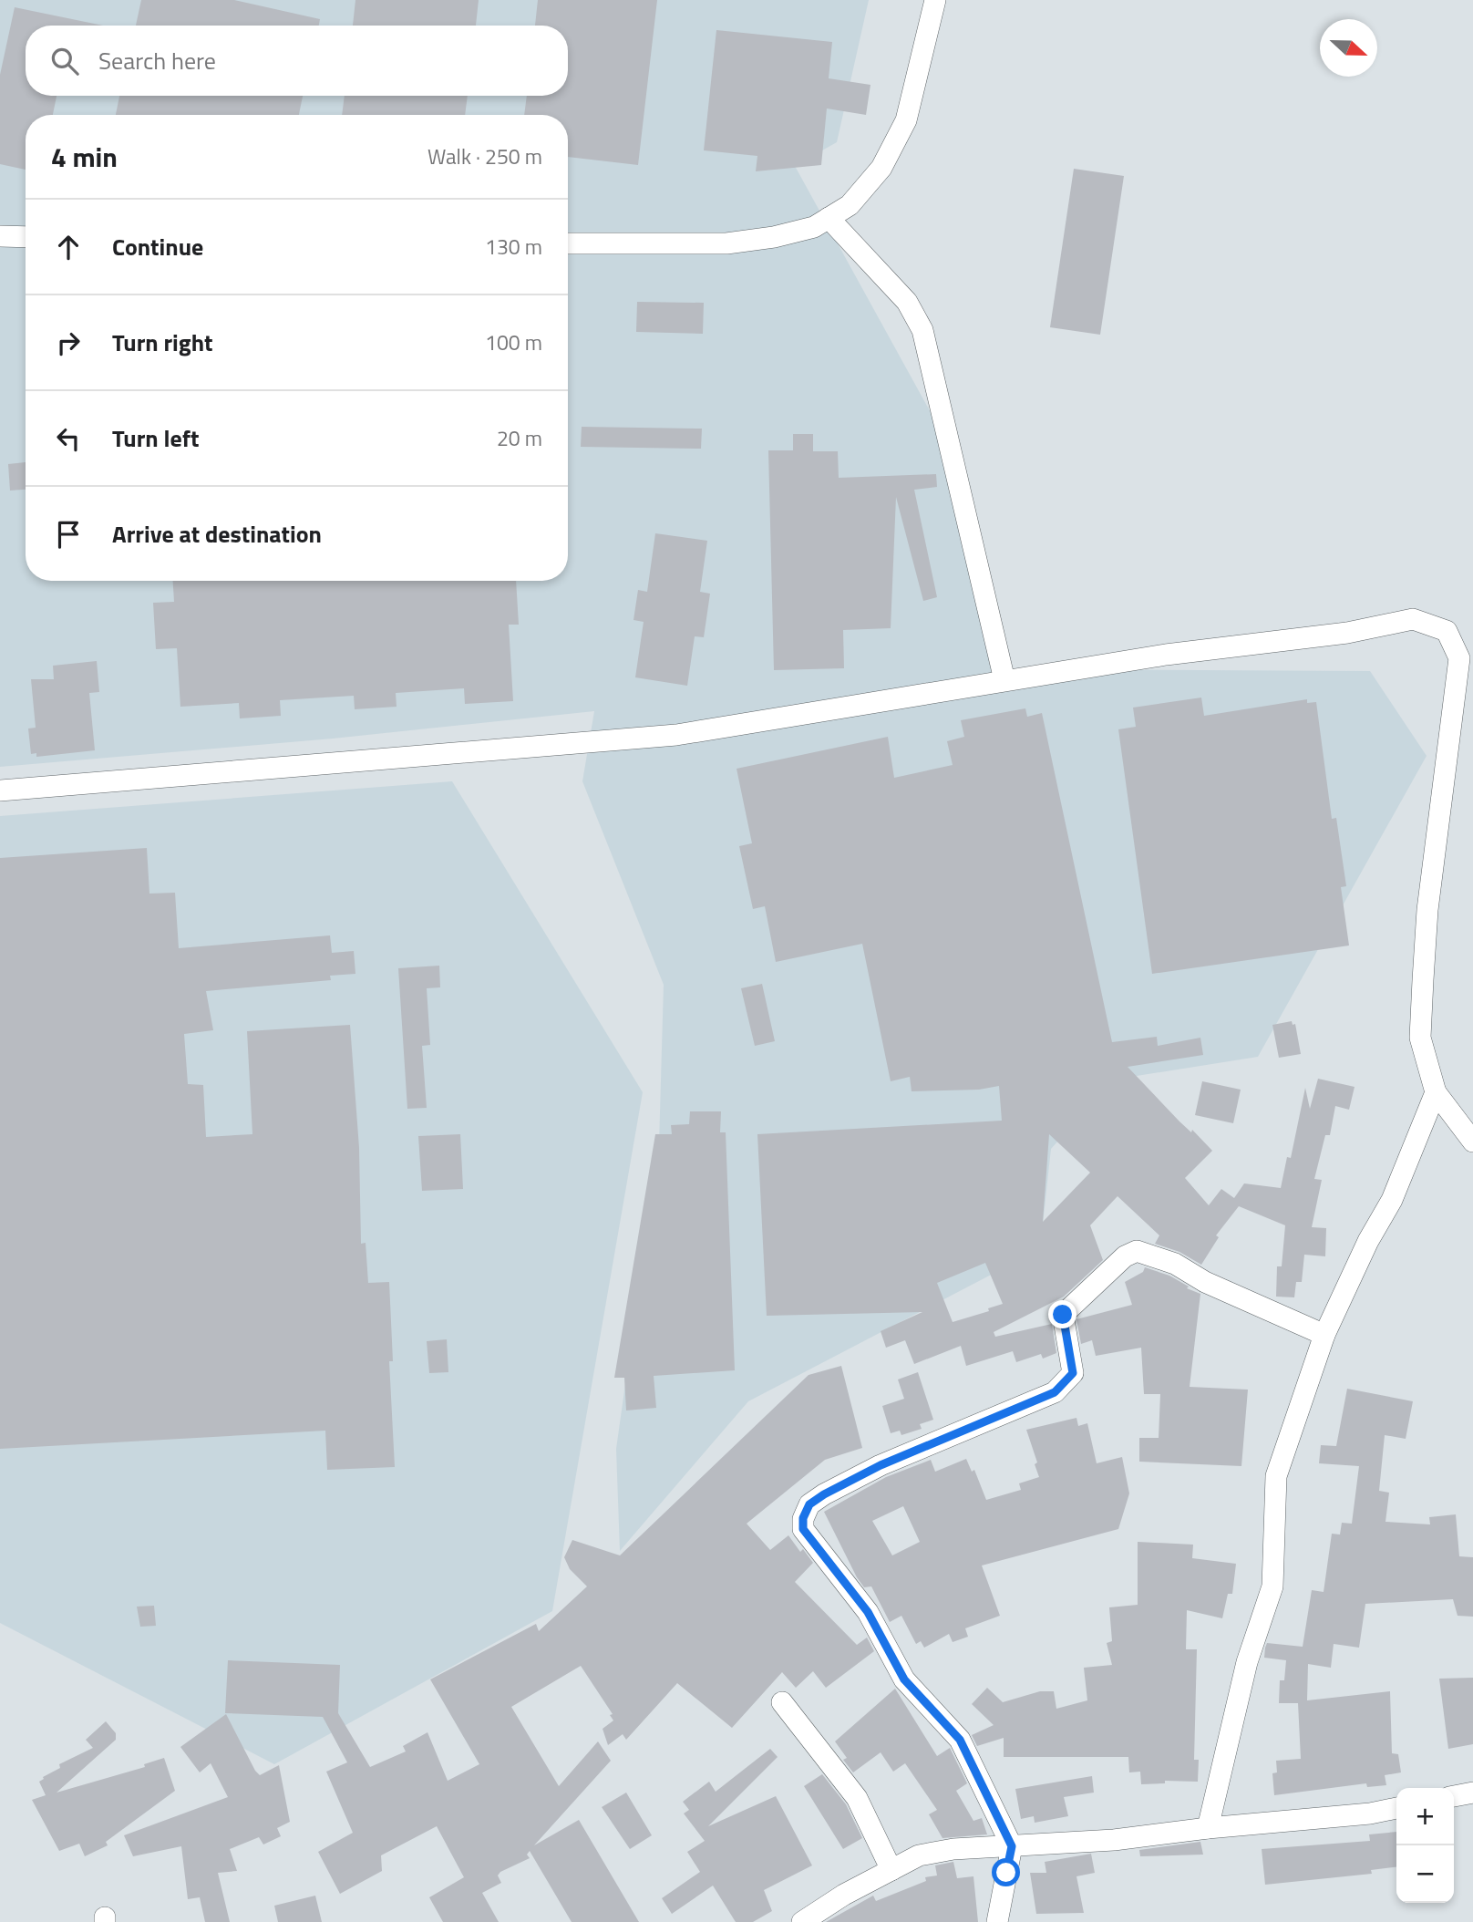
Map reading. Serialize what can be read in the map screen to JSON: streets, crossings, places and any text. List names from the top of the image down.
{
  "north": "right",
  "page": {
    "search": "Search here",
    "heading": ["4 min", "Walk · 250 m"],
    "list": [
      ["Continue", "130 m"],
      ["Turn right", "100 m"],
      ["Turn left", "20 m"],
      "Arrive at destination"
    ],
    "map_buttons": ["+", "−"]
  }
}
